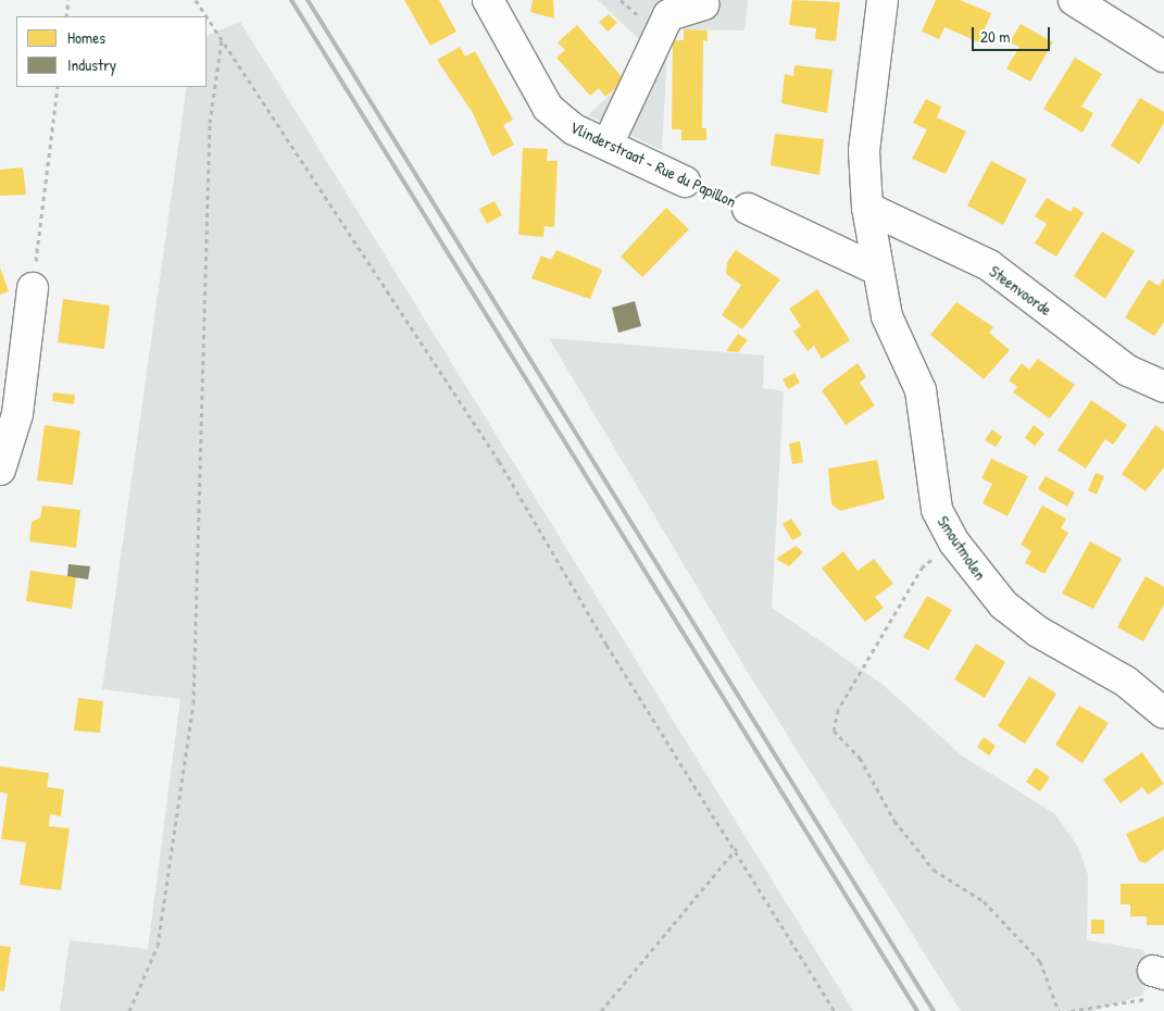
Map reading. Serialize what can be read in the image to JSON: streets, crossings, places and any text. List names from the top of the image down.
{
  "streets": {
    "street": ["Vlinderstraat - Rue du Papillon", "Steenvoorde", "Smoutmolen"]
  },
  "crossings": [
    ["Vlinderstraat - Rue du Papillon", "Smoutmolen"]
  ],
  "legend": ["Homes", "Industry"],
  "scale_bar": "20 m"
}
